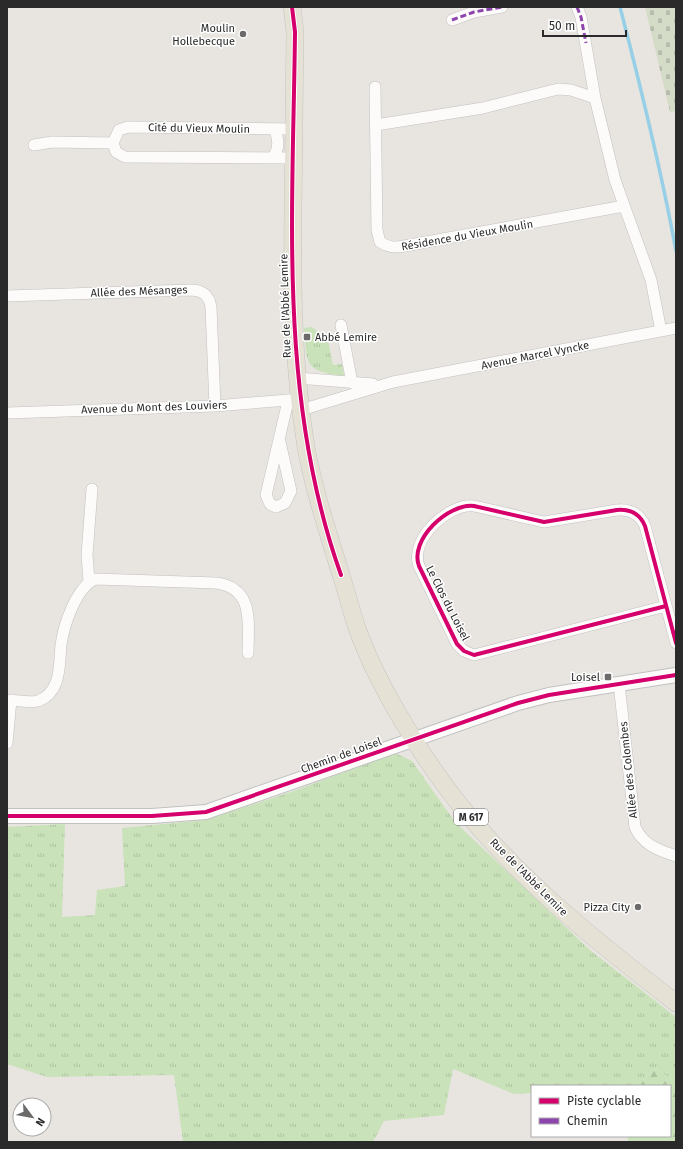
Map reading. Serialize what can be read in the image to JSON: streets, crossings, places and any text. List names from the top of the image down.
{
  "streets": {
    "main road": ["Rue de l'Abbé Lemire", "M 617"],
    "street": [
      "Cité du Vieux Moulin",
      "Résidence du Vieux Moulin",
      "Allée des Mésanges",
      "Avenue Marcel Vyncke",
      "Avenue du Mont des Louviers",
      "Le Clos du Loisel",
      "Chemin de Loisel",
      "Allée des Colombes"
    ]
  },
  "crossings": [
    ["Cité du Vieux Moulin", "Rue de l'Abbé Lemire"],
    ["Allée des Mésanges", "Avenue du Mont des Louviers"],
    ["Rue de l'Abbé Lemire", "Avenue Marcel Vyncke"],
    ["Rue de l'Abbé Lemire", "Avenue du Mont des Louviers"],
    ["Rue de l'Abbé Lemire", "Chemin de Loisel"],
    ["Avenue Marcel Vyncke", "Avenue du Mont des Louviers"],
    ["Chemin de Loisel", "Allée des Colombes"]
  ],
  "places": {
    "other": ["Moulin Hollebecque", "Pizza City"],
    "transit": ["Abbé Lemire", "Loisel"]
  },
  "legend": ["Piste cyclable", "Chemin"],
  "scale_bar": "50 m",
  "north": "bottom right"
}
